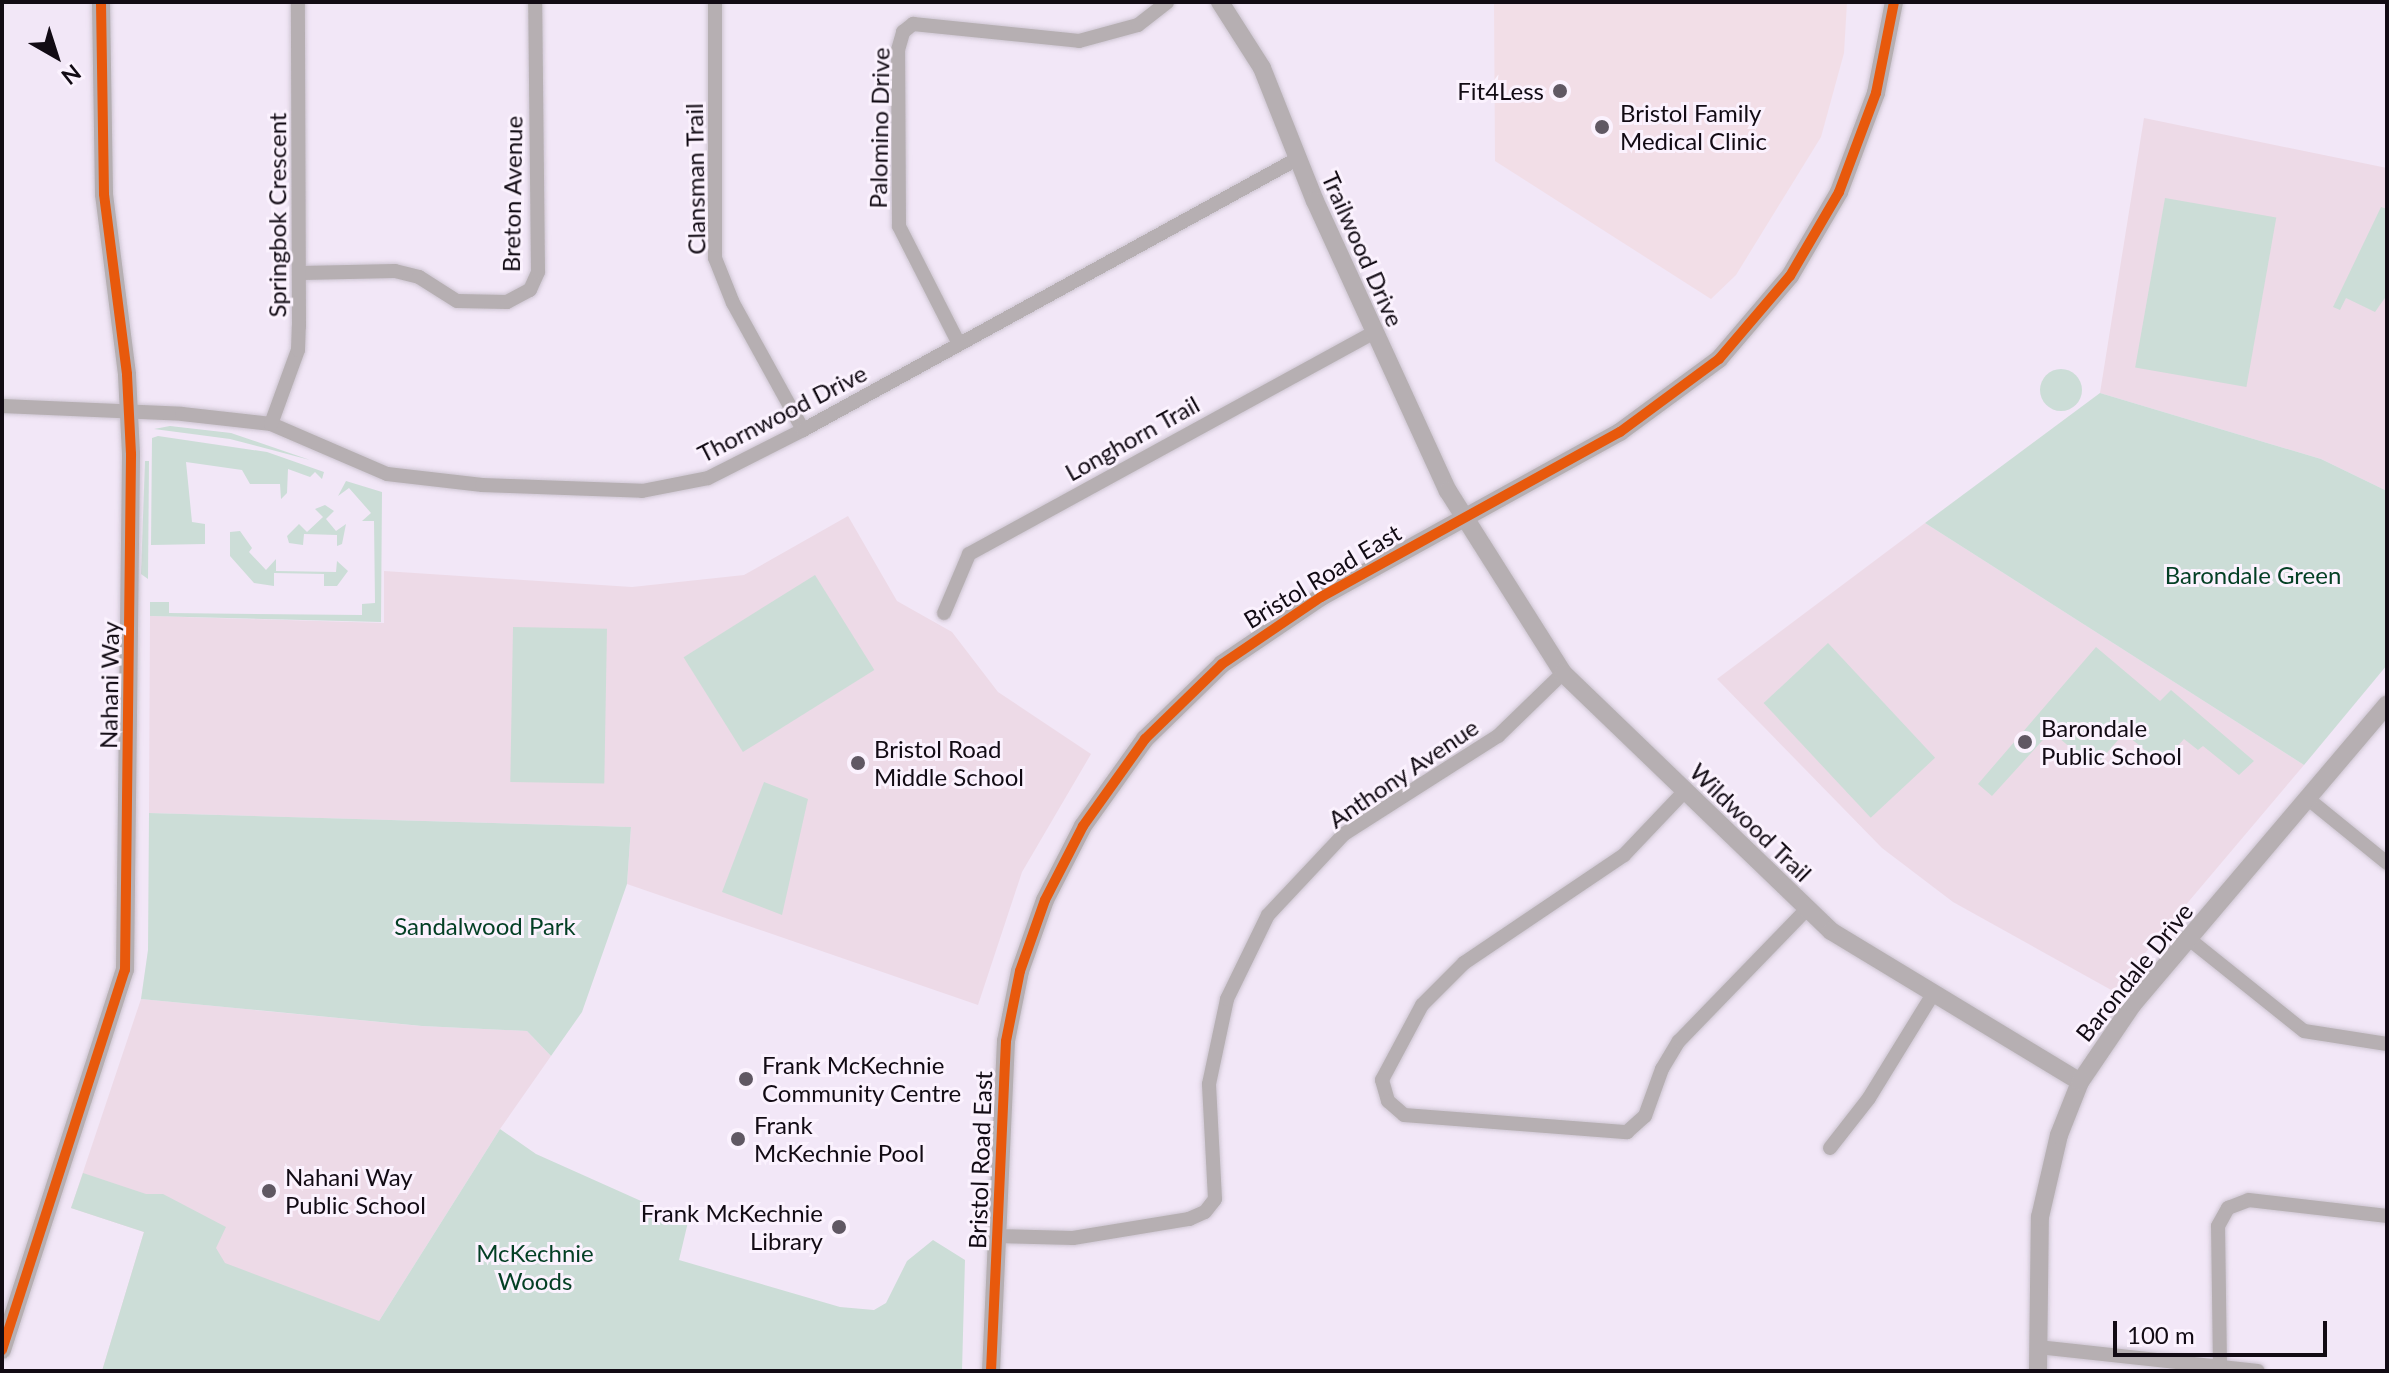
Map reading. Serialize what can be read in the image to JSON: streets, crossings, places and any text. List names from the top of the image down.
{
  "streets": {
    "street": [
      "Palomino Drive",
      "Clansman Trail",
      "Breton Avenue",
      "Springbok Crescent",
      "Trailwood Drive",
      "Thornwood Drive",
      "Longhorn Trail",
      "Bristol Road East",
      "Nahani Way",
      "Anthony Avenue",
      "Wildwood Trail",
      "Barondale Drive"
    ]
  },
  "crossings": [
    ["Palomino Drive", "Thornwood Drive"],
    ["Clansman Trail", "Thornwood Drive"],
    ["Breton Avenue", "Springbok Crescent"],
    ["Springbok Crescent", "Thornwood Drive"],
    ["Trailwood Drive", "Thornwood Drive"],
    ["Trailwood Drive", "Longhorn Trail"],
    ["Trailwood Drive", "Bristol Road East"],
    ["Trailwood Drive", "Wildwood Trail"],
    ["Thornwood Drive", "Nahani Way"],
    ["Bristol Road East", "Anthony Avenue"],
    ["Bristol Road East", "Wildwood Trail"],
    ["Anthony Avenue", "Wildwood Trail"],
    ["Wildwood Trail", "Barondale Drive"]
  ],
  "parks": ["Barondale Green", "Sandalwood Park", "McKechnie Woods"],
  "places": [
    "Fit4Less",
    "Bristol Family Medical Clinic",
    "Barondale Public School",
    "Bristol Road Middle School",
    "Frank McKechnie Community Centre",
    "Frank McKechnie Pool",
    "Nahani Way Public School",
    "Frank McKechnie Library"
  ],
  "scale_bar": "100 m",
  "north": "bottom right"
}
